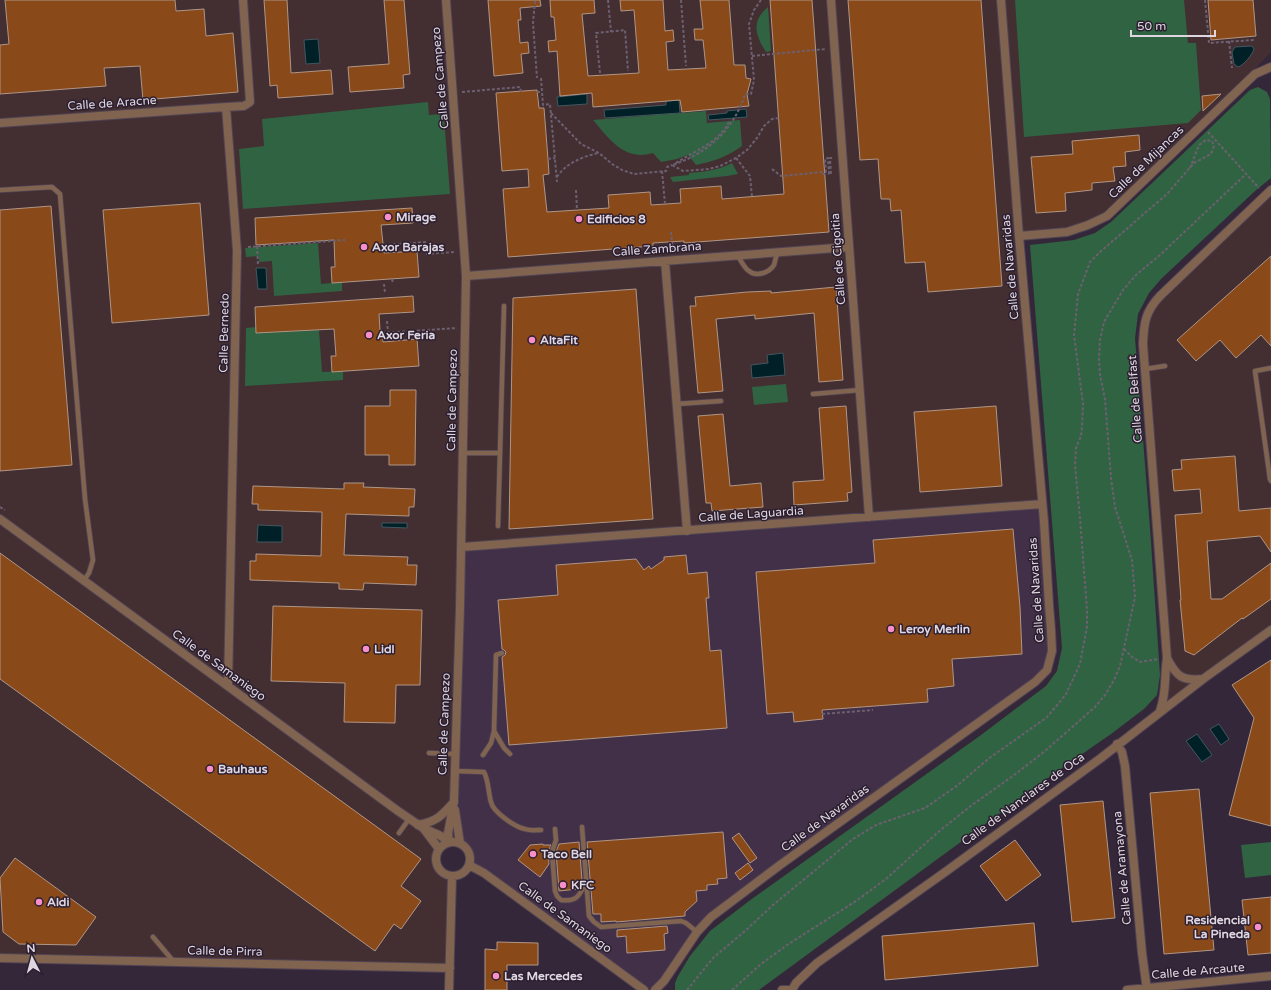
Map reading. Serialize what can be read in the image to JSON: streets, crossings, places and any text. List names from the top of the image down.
{
  "streets": {
    "street": [
      "Calle de Campezo",
      "Calle de Aracne",
      "Calle de Mijancas",
      "Calle Zambrana",
      "Calle de Cigoitia",
      "Calle de Navaridas",
      "Calle Bernedo",
      "Calle de Belfast",
      "Calle de Laguardia",
      "Calle de Samaniego",
      "Calle de Nanclares de Oca",
      "Calle de Aramayona",
      "Calle de Pirra",
      "Calle de Arcaute"
    ]
  },
  "crossings": [
    ["Calle de Campezo", "Calle Zambrana"],
    ["Calle de Campezo", "Calle de Laguardia"],
    ["Calle de Campezo", "Calle de Samaniego"],
    ["Calle de Aracne", "Calle Bernedo"],
    ["Calle de Mijancas", "Calle de Navaridas"],
    ["Calle Zambrana", "Calle de Cigoitia"],
    ["Calle de Cigoitia", "Calle de Laguardia"],
    ["Calle de Navaridas", "Calle de Laguardia"],
    ["Calle Bernedo", "Calle de Samaniego"],
    ["Calle de Belfast", "Calle de Nanclares de Oca"],
    ["Calle de Nanclares de Oca", "Calle de Aramayona"],
    ["Calle de Aramayona", "Calle de Arcaute"]
  ],
  "places": [
    "Mirage",
    "Edificios 8",
    "Axor Barajas",
    "Axor Feria",
    "AltaFit",
    "Leroy Merlin",
    "Lidl",
    "Bauhaus",
    "Taco Bell",
    "KFC",
    "Aldi",
    "Residencial La Pineda",
    "Las Mercedes"
  ],
  "scale_bar": "50 m",
  "north": "top"
}
